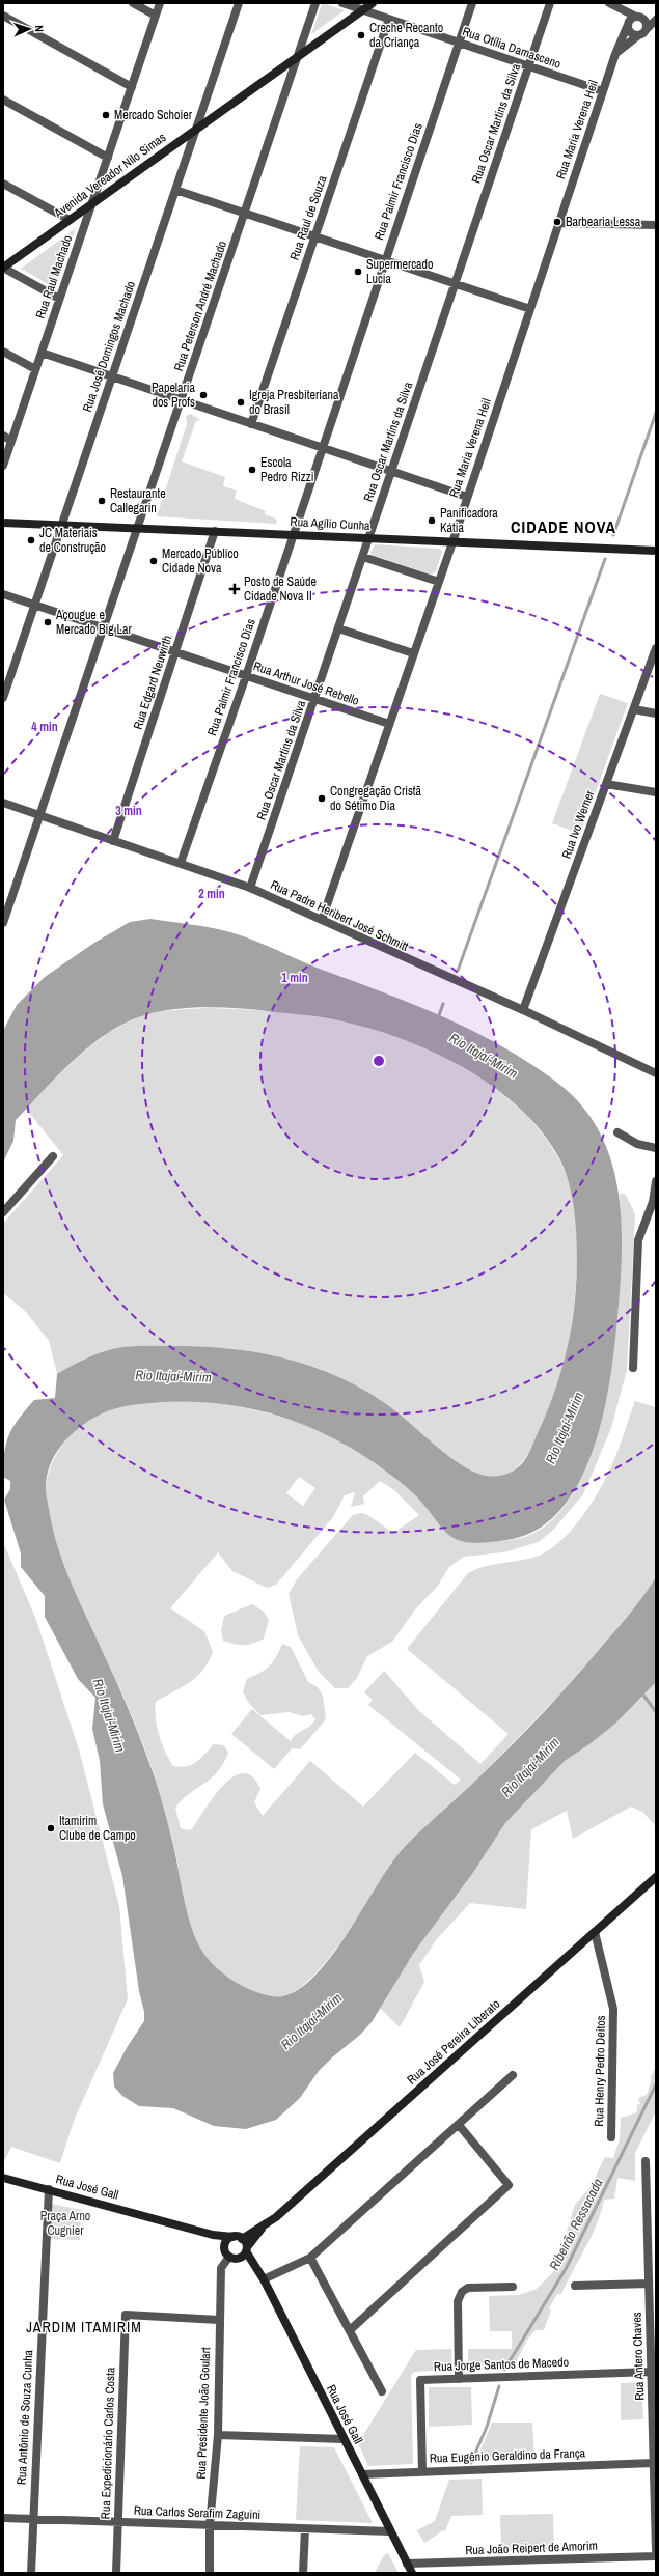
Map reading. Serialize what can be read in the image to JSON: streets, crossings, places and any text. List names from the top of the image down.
{
  "streets": {
    "main road": [
      "Avenida Vereador Nilo Simas",
      "Rua Agílio Cunha",
      "Rua José Pereira Liberato",
      "Rua José Gall"
    ],
    "street": [
      "Rua Otília Damasceno",
      "Rua Oscar Martins da Silva",
      "Rua Maria Verena Heil",
      "Rua Palmir Francisco Dias",
      "Rua Raul de Souza",
      "Rua Raul Machado",
      "Rua Peterson André Machado",
      "Rua José Domingos Machado",
      "Rua Edgard Neuwirth",
      "Rua Arthur José Rebello",
      "Rua Ivo Werner",
      "Rua Padre Heribert José Schmitt",
      "Rua Henry Pedro Deitos",
      "Rua Antero Chaves",
      "Rua Jorge Santos de Macedo",
      "Rua Presidente João Goulart",
      "Rua Antônio de Souza Cunha",
      "Rua Expedicionário Carlos Costa",
      "Rua Eugênio Geraldino da França",
      "Rua Carlos Serafim Zaguini",
      "Rua João Reipert de Amorim"
    ]
  },
  "crossings": [
    ["Rua Otília Damasceno", "Rua Oscar Martins da Silva"],
    ["Rua Otília Damasceno", "Rua Maria Verena Heil"],
    ["Rua Otília Damasceno", "Avenida Vereador Nilo Simas"],
    ["Rua Otília Damasceno", "Rua Palmir Francisco Dias"],
    ["Rua Otília Damasceno", "Rua Raul de Souza"],
    ["Rua Oscar Martins da Silva", "Rua Agílio Cunha"],
    ["Rua Oscar Martins da Silva", "Rua Arthur José Rebello"],
    ["Rua Oscar Martins da Silva", "Rua Padre Heribert José Schmitt"],
    ["Rua Maria Verena Heil", "Rua Agílio Cunha"],
    ["Rua Maria Verena Heil", "Rua Arthur José Rebello"],
    ["Rua Maria Verena Heil", "Rua Padre Heribert José Schmitt"],
    ["Avenida Vereador Nilo Simas", "Rua Raul Machado"],
    ["Avenida Vereador Nilo Simas", "Rua Peterson André Machado"],
    ["Avenida Vereador Nilo Simas", "Rua José Domingos Machado"],
    ["Rua Palmir Francisco Dias", "Rua Agílio Cunha"],
    ["Rua Palmir Francisco Dias", "Rua Arthur José Rebello"],
    ["Rua Palmir Francisco Dias", "Rua Padre Heribert José Schmitt"],
    ["Rua Peterson André Machado", "Rua Agílio Cunha"],
    ["Rua Peterson André Machado", "Rua Arthur José Rebello"],
    ["Rua Peterson André Machado", "Rua Padre Heribert José Schmitt"],
    ["Rua José Domingos Machado", "Rua Agílio Cunha"],
    ["Rua José Domingos Machado", "Rua Arthur José Rebello"],
    ["Rua Agílio Cunha", "Rua Edgard Neuwirth"],
    ["Rua Edgard Neuwirth", "Rua Arthur José Rebello"],
    ["Rua Edgard Neuwirth", "Rua Padre Heribert José Schmitt"],
    ["Rua Ivo Werner", "Rua Padre Heribert José Schmitt"],
    ["Rua José Pereira Liberato", "Rua Henry Pedro Deitos"],
    ["Rua José Pereira Liberato", "Rua José Gall"],
    ["Rua José Pereira Liberato", "Rua Presidente João Goulart"],
    ["Rua José Gall", "Rua Presidente João Goulart"],
    ["Rua José Gall", "Rua Antônio de Souza Cunha"],
    ["Rua José Gall", "Rua Eugênio Geraldino da França"],
    ["Rua José Gall", "Rua Carlos Serafim Zaguini"],
    ["Rua José Gall", "Rua João Reipert de Amorim"],
    ["Rua Antero Chaves", "Rua Jorge Santos de Macedo"],
    ["Rua Antero Chaves", "Rua Eugênio Geraldino da França"],
    ["Rua Jorge Santos de Macedo", "Rua Eugênio Geraldino da França"],
    ["Rua Presidente João Goulart", "Rua Expedicionário Carlos Costa"],
    ["Rua Presidente João Goulart", "Rua Carlos Serafim Zaguini"],
    ["Rua Antônio de Souza Cunha", "Rua Carlos Serafim Zaguini"],
    ["Rua Expedicionário Carlos Costa", "Rua Carlos Serafim Zaguini"]
  ],
  "districts": ["CIDADE NOVA", "JARDIM ITAMIRIM"],
  "water": ["Rio Itajaí-Mirim", "Ribeirão Ressacada"],
  "parks": ["Praça Arno Cugnier"],
  "places": {
    "other": [
      "Creche Recanto da Criança",
      "Mercado Schoier",
      "Barbearia Lessa",
      "Supermercado Lucia",
      "Papelaria dos Profs",
      "Igreja Presbiteriana do Brasil",
      "Escola Pedro Rizzi",
      "Restaurante Callegarin",
      "Panificadora Kátia",
      "JC Materiais de Construção",
      "Mercado Público Cidade Nova",
      "Açougue e Mercado Big Lar",
      "Congregação Cristã do Sétimo Dia",
      "Itamirim Clube de Campo"
    ],
    "health": ["Posto de Saúde Cidade Nova II"]
  },
  "north": "right",
  "rings": [
    "4 min",
    "3 min",
    "2 min",
    "1 min"
  ]
}
